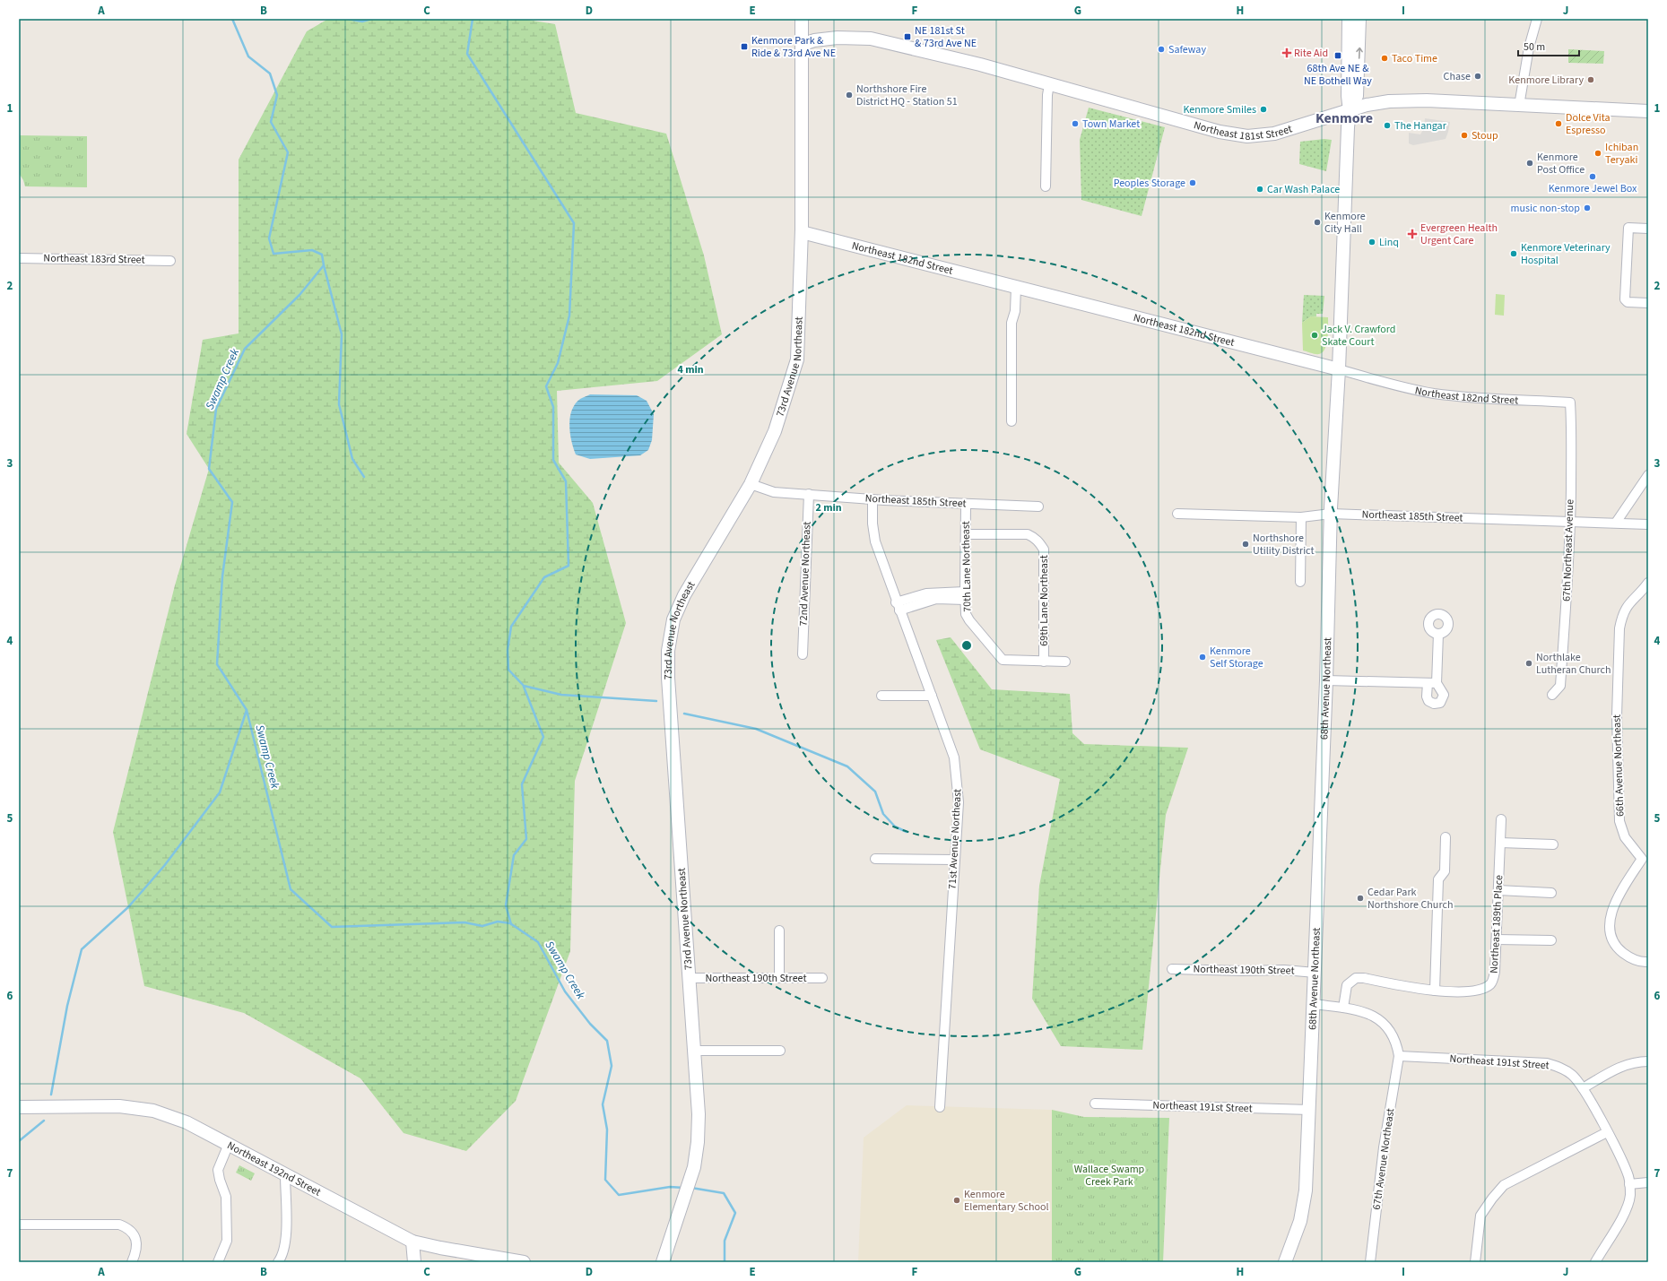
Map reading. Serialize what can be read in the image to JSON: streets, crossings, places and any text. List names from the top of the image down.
{
  "streets": {
    "street": [
      "Northeast 181st Street",
      "Northeast 182nd Street",
      "Northeast 183rd Street",
      "73rd Avenue Northeast",
      "Northeast 185th Street",
      "67th Northeast Avenue",
      "70th Lane Northeast",
      "72nd Avenue Northeast",
      "69th Lane Northeast",
      "68th Avenue Northeast",
      "66th Avenue Northeast",
      "71st Avenue Northeast",
      "Northeast 189th Place",
      "Northeast 190th Street",
      "Northeast 191st Street",
      "67th Avenue Northeast",
      "Northeast 192nd Street"
    ]
  },
  "crossings": [
    ["Northeast 181st Street", "73rd Avenue Northeast"],
    ["Northeast 181st Street", "68th Avenue Northeast"],
    ["Northeast 182nd Street", "73rd Avenue Northeast"],
    ["Northeast 182nd Street", "67th Northeast Avenue"],
    ["Northeast 182nd Street", "68th Avenue Northeast"],
    ["73rd Avenue Northeast", "Northeast 185th Street"],
    ["73rd Avenue Northeast", "Northeast 190th Street"],
    ["Northeast 185th Street", "67th Northeast Avenue"],
    ["Northeast 185th Street", "70th Lane Northeast"],
    ["Northeast 185th Street", "72nd Avenue Northeast"],
    ["Northeast 185th Street", "68th Avenue Northeast"],
    ["Northeast 185th Street", "71st Avenue Northeast"],
    ["70th Lane Northeast", "69th Lane Northeast"],
    ["68th Avenue Northeast", "Northeast 190th Street"],
    ["68th Avenue Northeast", "Northeast 191st Street"],
    ["Northeast 191st Street", "67th Avenue Northeast"]
  ],
  "districts": ["Kenmore"],
  "water": ["Swamp Creek"],
  "parks": ["Wallace Swamp Creek Park"],
  "places": {
    "transit": ["NE 181st St & 73rd Ave NE", "Kenmore Park & Ride & 73rd Ave NE", "68th Ave NE & NE Bothell Way"],
    "other": [
      "Safeway",
      "Taco Time",
      "Chase",
      "Kenmore Library",
      "Northshore Fire District HQ - Station 51",
      "Kenmore Smiles",
      "Town Market",
      "Dolce Vita Espresso",
      "The Hangar",
      "Stoup",
      "Ichiban Teryaki",
      "Kenmore Post Office",
      "Kenmore Jewel Box",
      "Peoples Storage",
      "Car Wash Palace",
      "music non-stop",
      "Kenmore City Hall",
      "Linq",
      "Kenmore Veterinary Hospital",
      "Jack V. Crawford Skate Court",
      "Northshore Utility District",
      "Kenmore Self Storage",
      "Northlake Lutheran Church",
      "Cedar Park Northshore Church",
      "Kenmore Elementary School"
    ],
    "health": ["Rite Aid", "Evergreen Health Urgent Care"]
  },
  "scale_bar": "50 m",
  "grid": {
    "columns": [
      "A",
      "B",
      "C",
      "D",
      "E",
      "F",
      "G",
      "H",
      "I",
      "J"
    ],
    "rows": [
      "1",
      "2",
      "3",
      "4",
      "5",
      "6",
      "7"
    ]
  },
  "rings": ["4 min", "2 min"]
}
